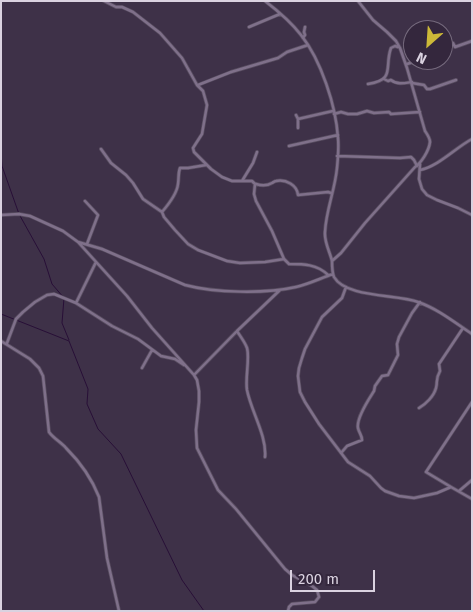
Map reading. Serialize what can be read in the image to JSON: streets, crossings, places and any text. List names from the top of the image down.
{
  "scale_bar": "200 m",
  "north": "bottom left"
}
